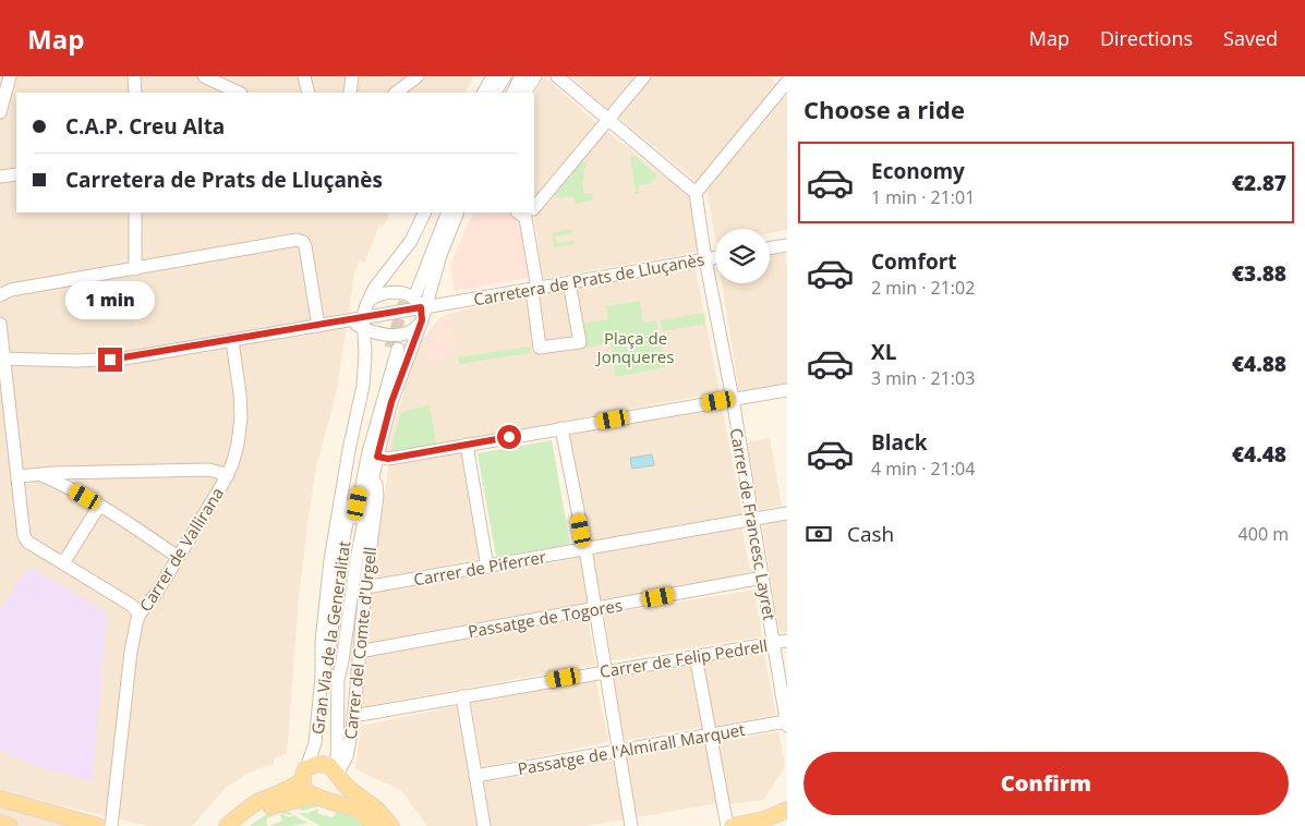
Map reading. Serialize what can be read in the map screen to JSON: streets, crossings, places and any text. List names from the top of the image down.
{
  "streets": {
    "street": [
      "Carretera de Prats de Lluçanès",
      "Carrer de Francesc Layret",
      "Carrer de Vallirana",
      "Carrer de Piferrer",
      "Passatge de Togores",
      "Gran Via de la Generalitat",
      "Carrer del Comte d'Urgell",
      "Carrer de Felip Pedrell",
      "Passatge de l'Almirall Marquet"
    ]
  },
  "crossings": [
    ["Carretera de Prats de Lluçanès", "Carrer de Francesc Layret"],
    ["Carretera de Prats de Lluçanès", "Carrer de Vallirana"],
    ["Carretera de Prats de Lluçanès", "Carrer del Comte d'Urgell"],
    ["Carrer de Francesc Layret", "Carrer de Piferrer"],
    ["Carrer de Francesc Layret", "Passatge de Togores"],
    ["Carrer de Francesc Layret", "Carrer de Felip Pedrell"],
    ["Carrer de Francesc Layret", "Passatge de l'Almirall Marquet"],
    ["Carrer de Piferrer", "Carrer del Comte d'Urgell"],
    ["Passatge de Togores", "Carrer del Comte d'Urgell"],
    ["Gran Via de la Generalitat", "Carrer del Comte d'Urgell"],
    ["Carrer del Comte d'Urgell", "Carrer de Felip Pedrell"]
  ],
  "parks": ["Plaça de Jonqueres"],
  "page": {
    "header": "Map",
    "nav": ["Map", "Directions", "Saved"],
    "heading": "Choose a ride",
    "banner": ["C.A.P. Creu Alta", "Carretera de Prats de Lluçanès"],
    "list": [
      {
        "name": "Economy",
        "note": "1 min · 21:01",
        "value": "€2.87"
      },
      {
        "name": "Comfort",
        "note": "2 min · 21:02",
        "value": "€3.88"
      },
      {
        "name": "XL",
        "note": "3 min · 21:03",
        "value": "€4.88"
      },
      {
        "name": "Black",
        "note": "4 min · 21:04",
        "value": "€4.48"
      }
    ],
    "bubble": "1 min",
    "pay": ["Cash", "400 m"],
    "buttons": "Confirm"
  }
}
